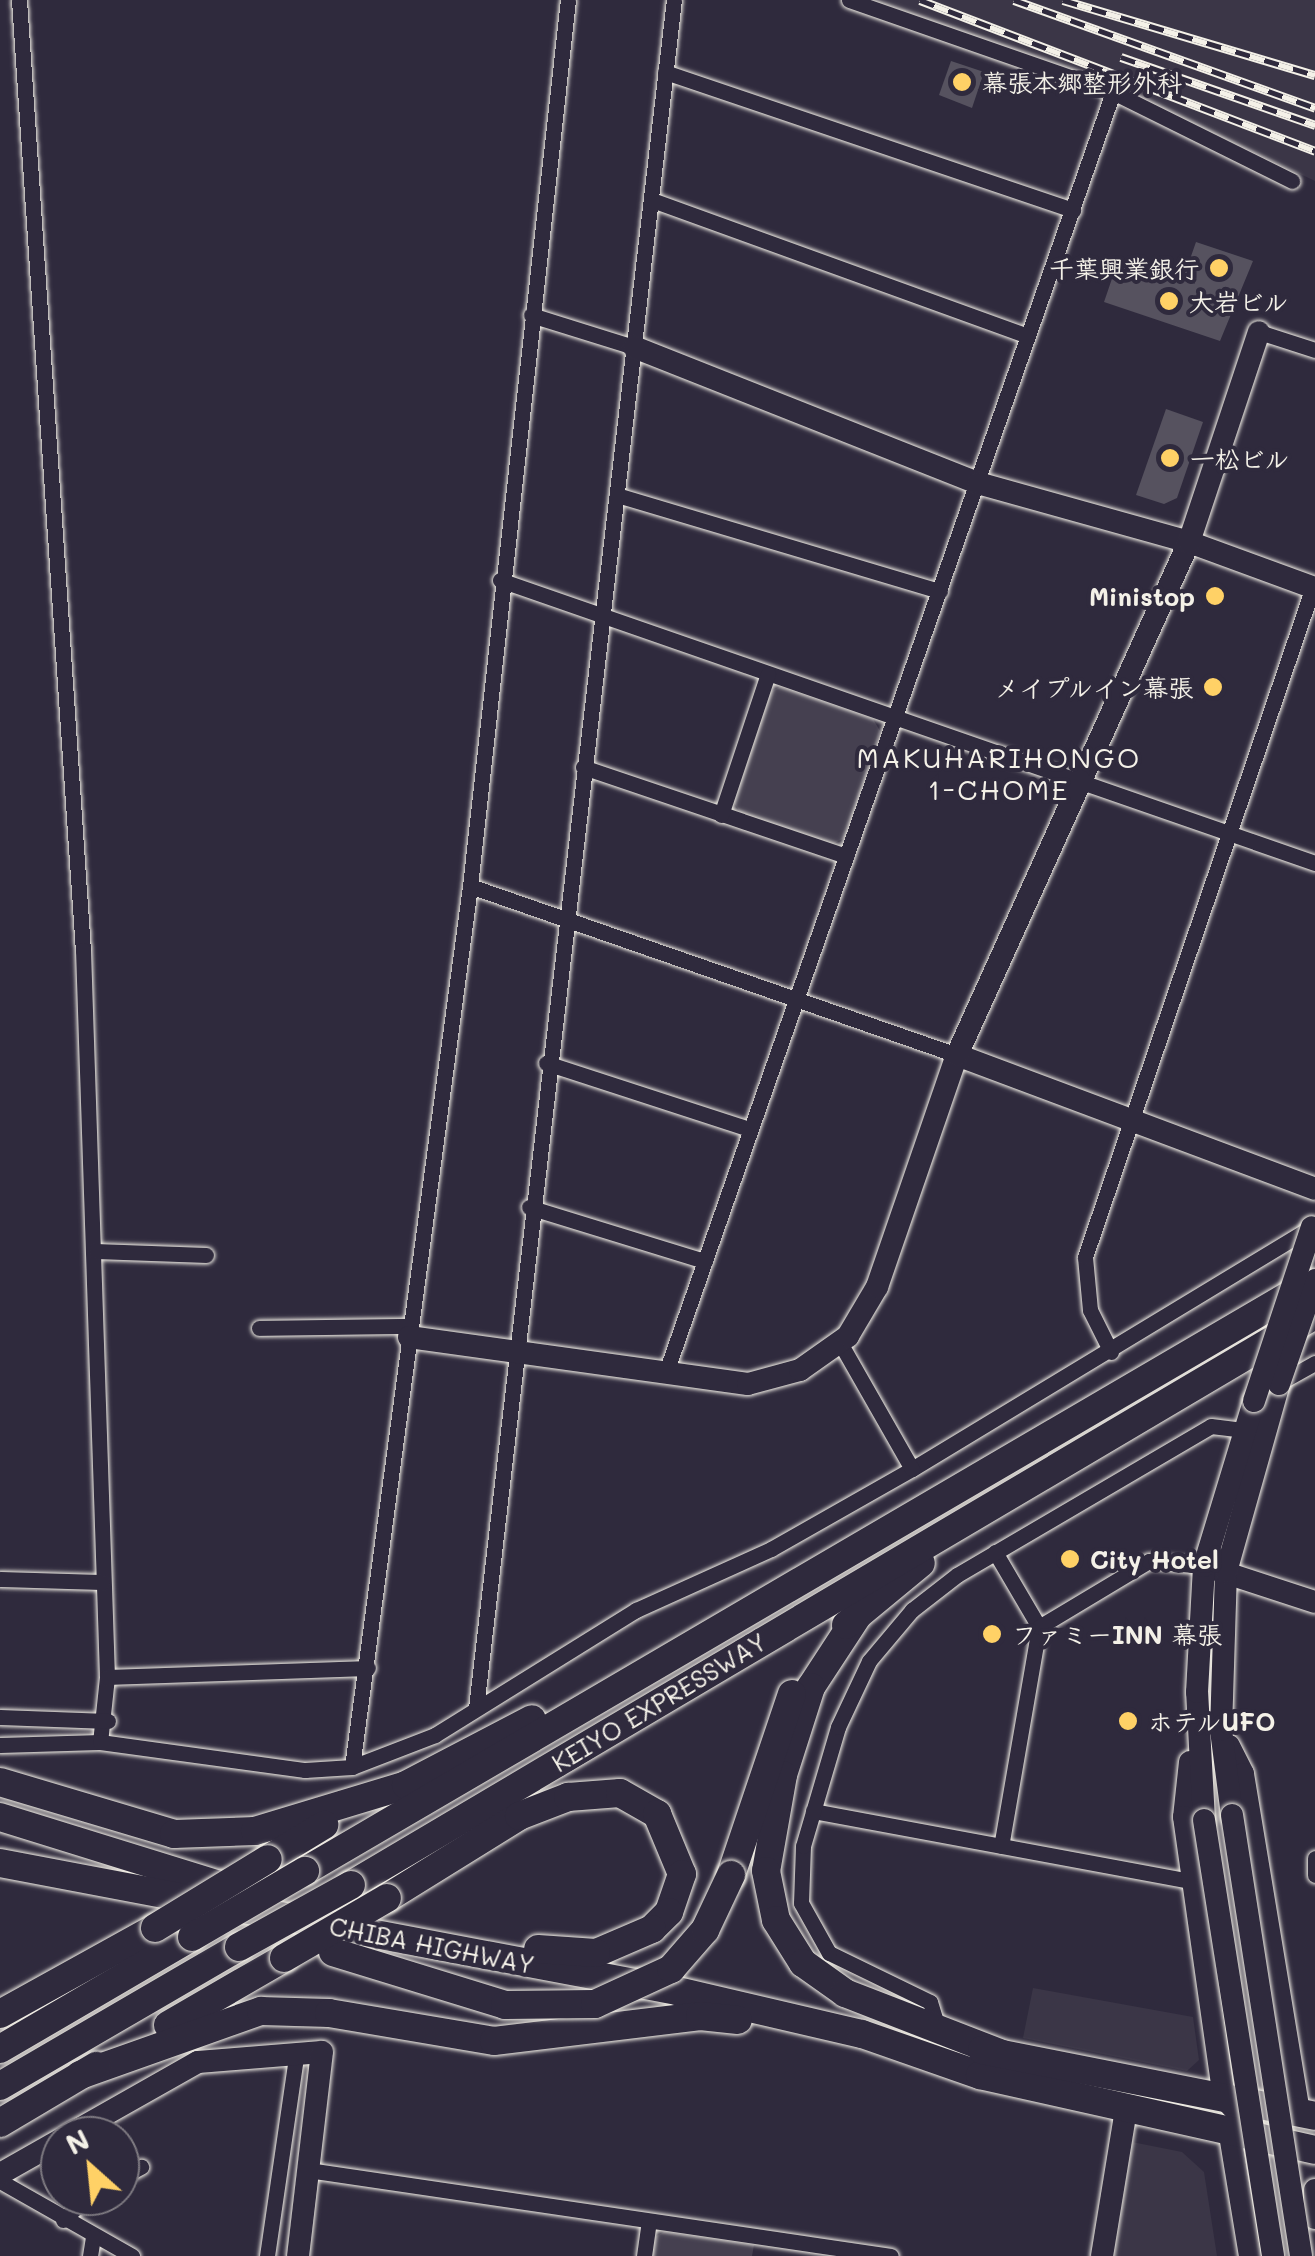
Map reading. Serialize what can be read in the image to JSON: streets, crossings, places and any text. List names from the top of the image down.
{
  "streets": {
    "highway": ["KEIYO EXPRESSWAY", "CHIBA HIGHWAY"]
  },
  "districts": ["MAKUHARIHONGO 1-CHOME"],
  "places": [
    "幕張本郷整形外科",
    "千葉興業銀行",
    "大岩ビル",
    "一松ビル",
    "Ministop",
    "メイプルイン幕張",
    "City Hotel",
    "ファミーINN 幕張",
    "ホテルUFO"
  ],
  "north": "top left"
}
